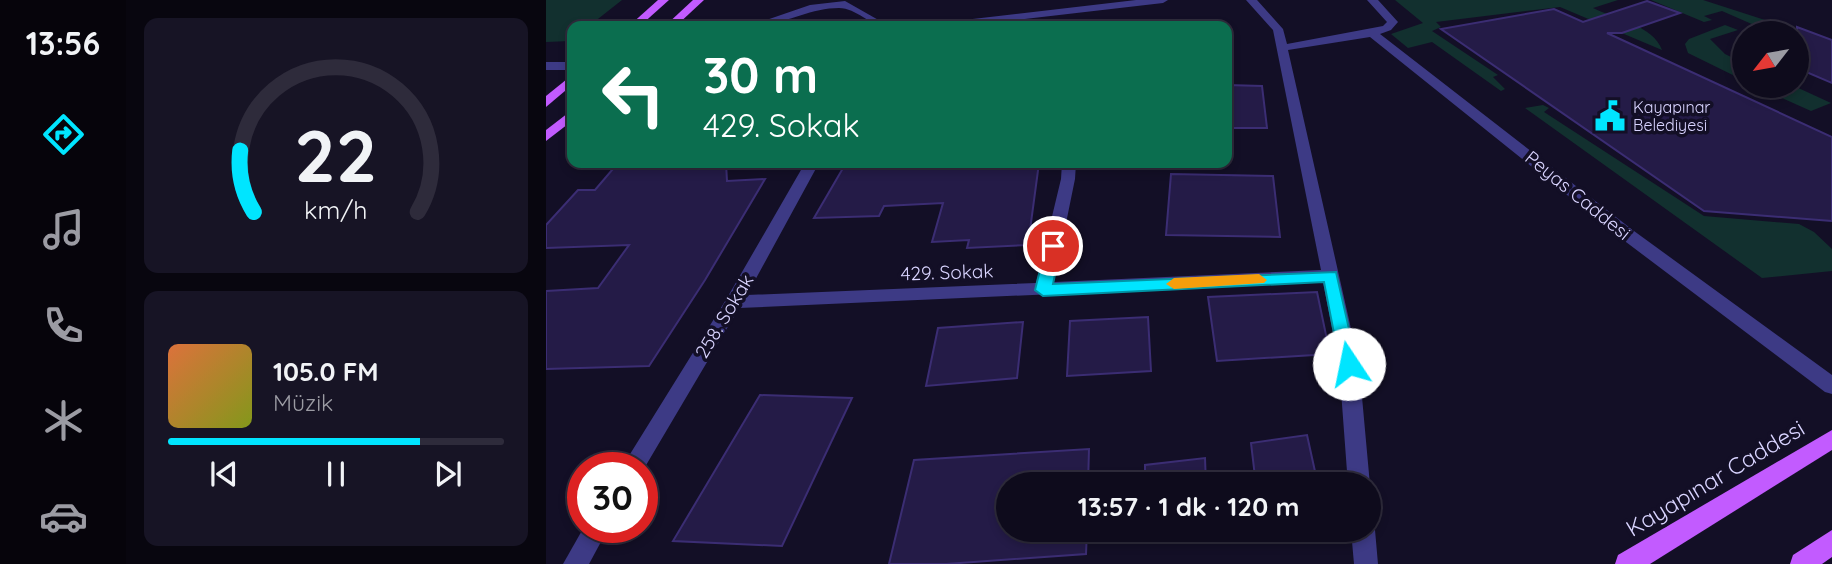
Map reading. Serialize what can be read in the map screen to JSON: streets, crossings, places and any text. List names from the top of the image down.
{
  "streets": {
    "main road": ["Kayapınar Caddesi"],
    "street": ["Peyas Caddesi", "429. Sokak", "258. Sokak"]
  },
  "crossings": [
    ["429. Sokak", "258. Sokak"]
  ],
  "places": {
    "public building": ["Kayapınar Belediyesi"]
  },
  "north": "bottom left",
  "page": {
    "tabs": "13:56",
    "turn": ["30 m", "429. Sokak"],
    "song": ["105.0 FM", "Müzik"],
    "limit": "30",
    "trip": "13:57 · 1 dk · 120 m",
    "gauge": ["22", "km/h"]
  }
}
